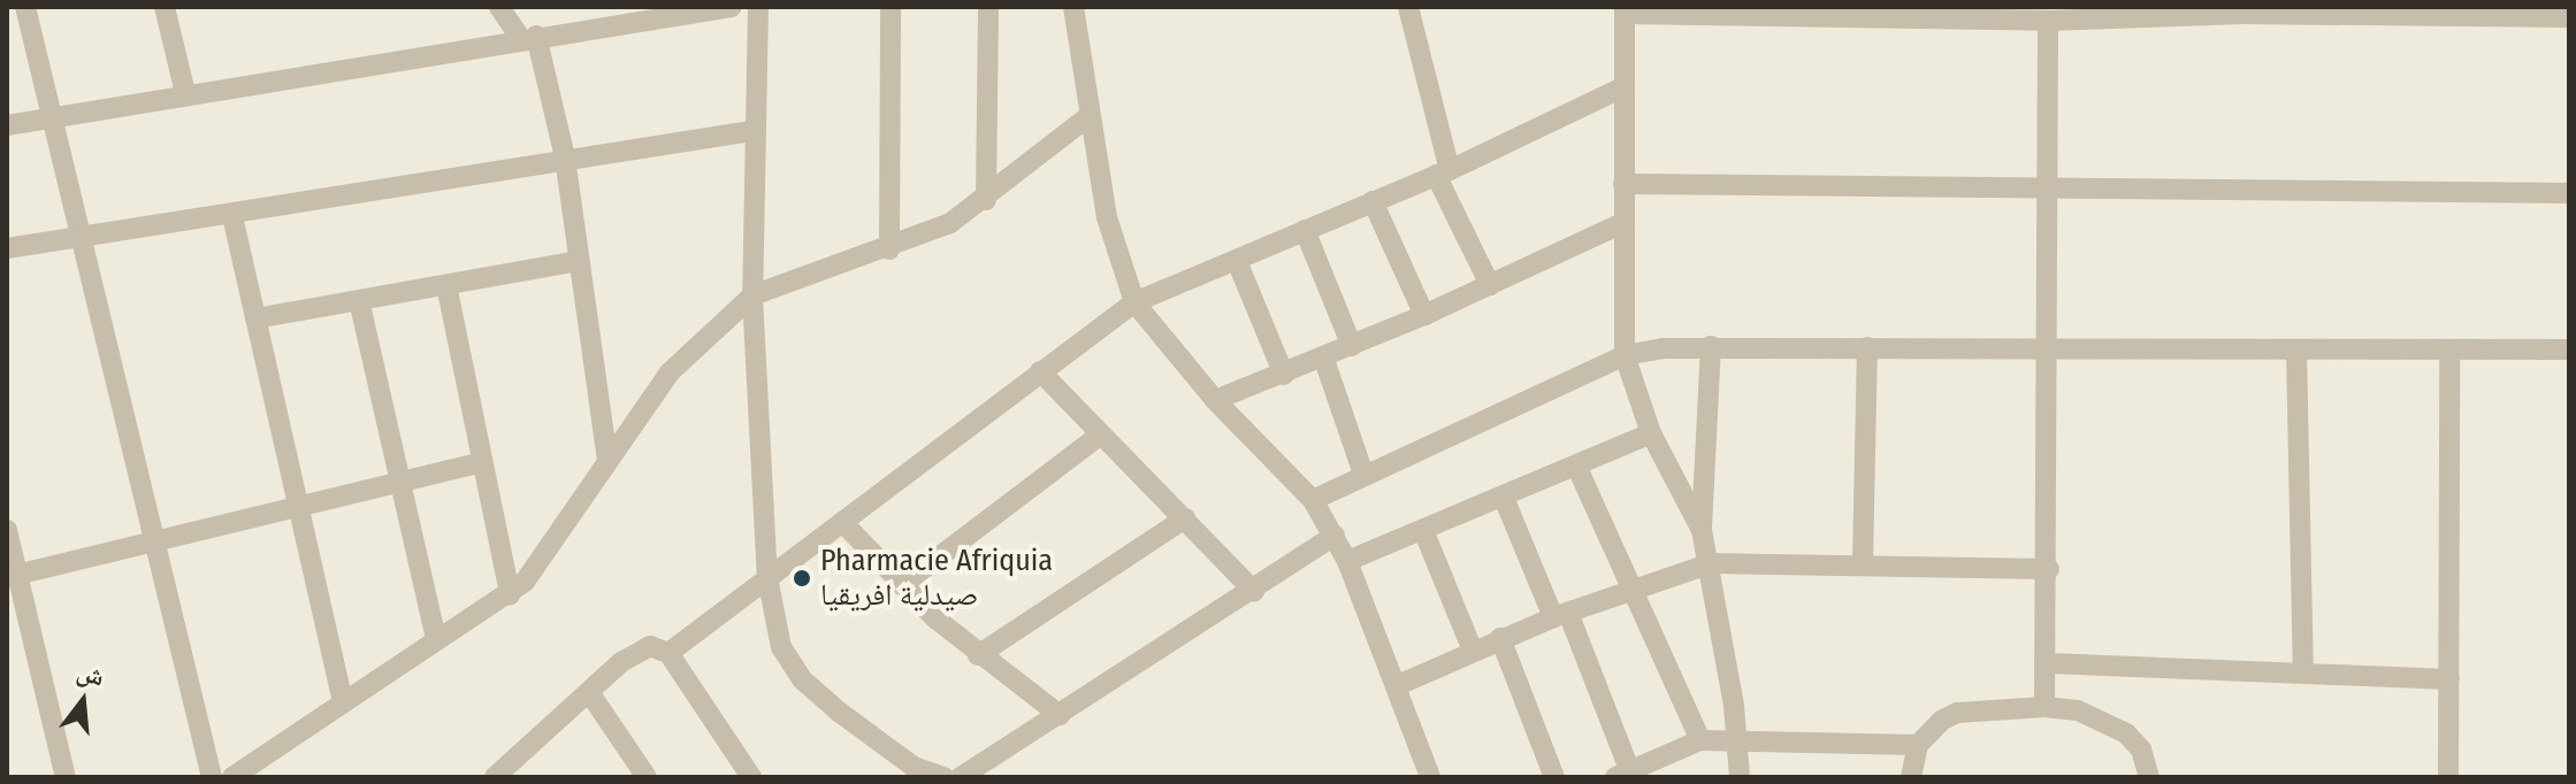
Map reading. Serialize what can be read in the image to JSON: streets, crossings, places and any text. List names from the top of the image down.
{
  "places": ["Pharmacie Afriquia صيدلية افريقيا"],
  "north": "top"
}
